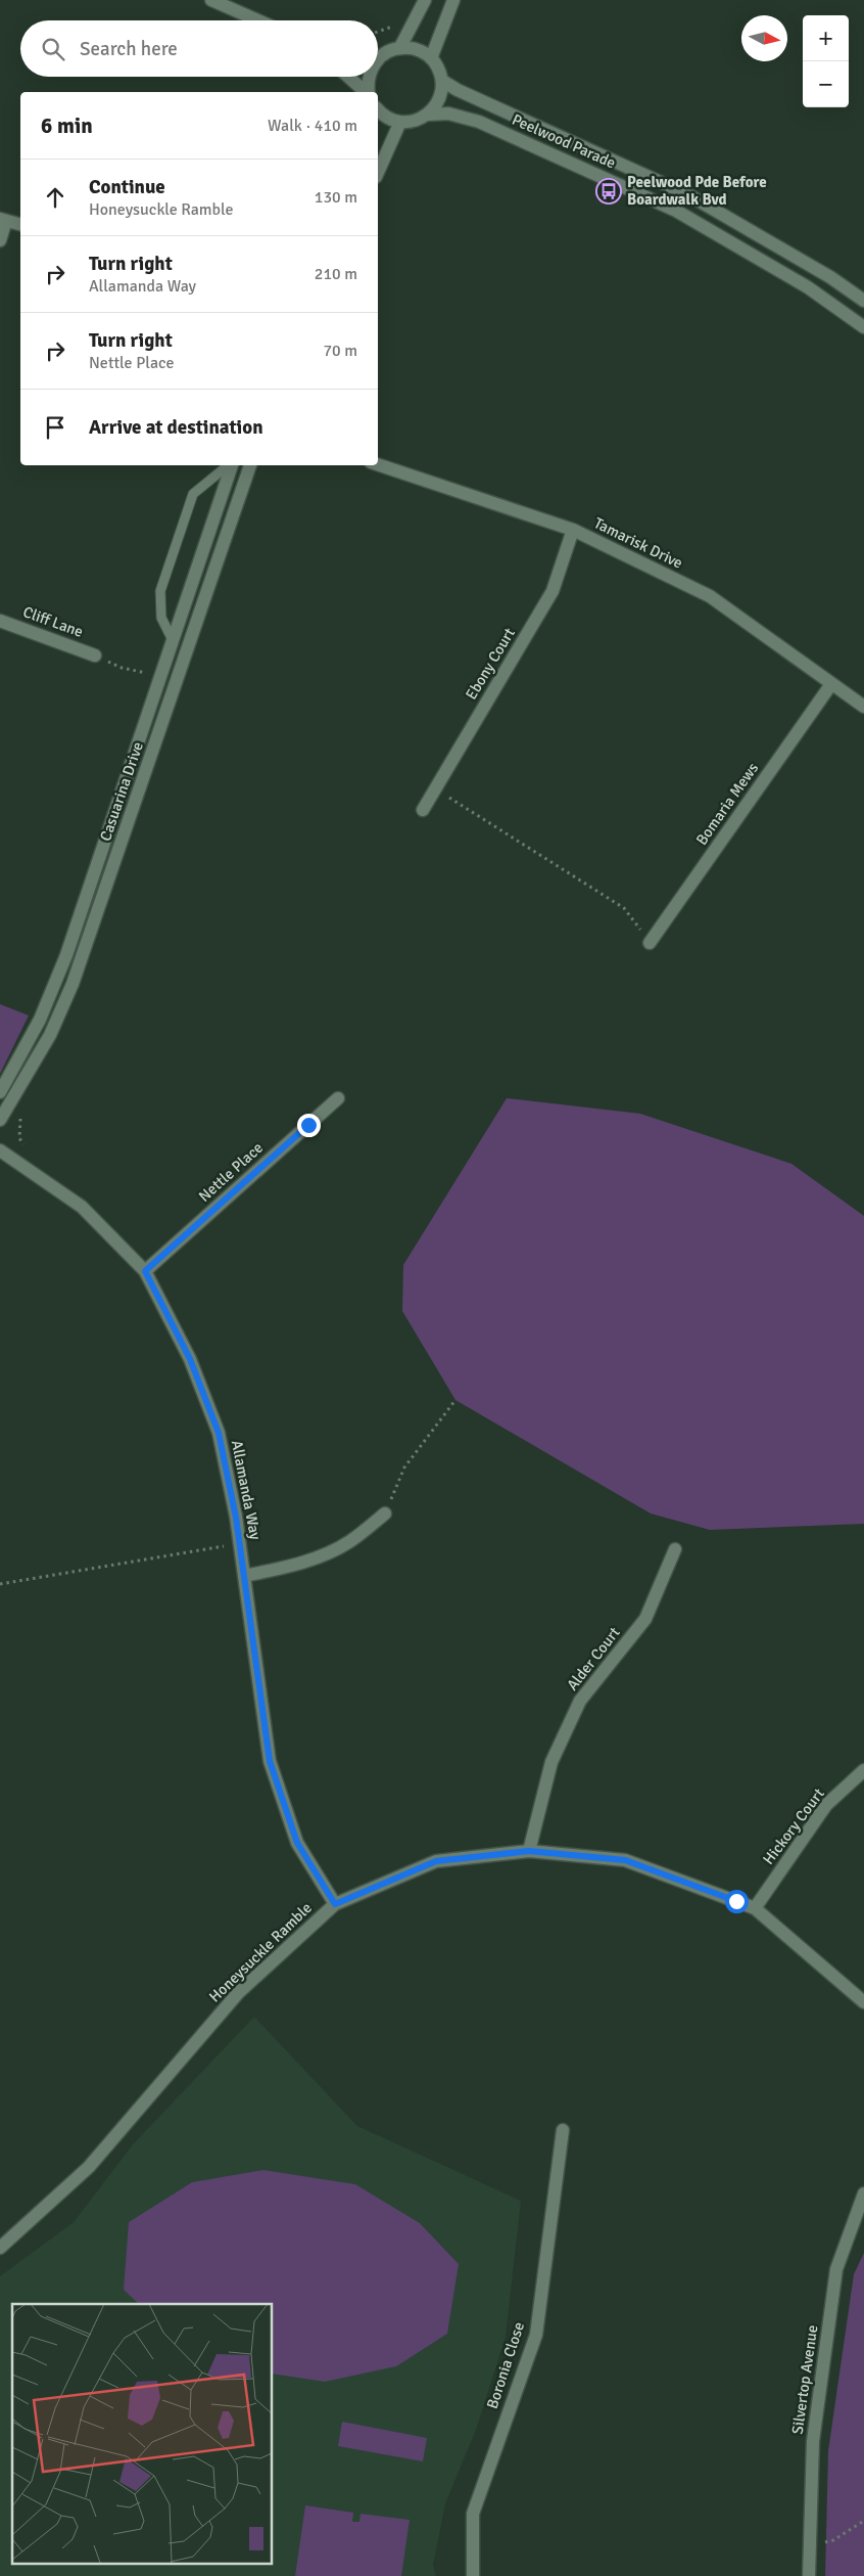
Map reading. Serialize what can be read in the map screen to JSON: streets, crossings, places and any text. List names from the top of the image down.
{
  "streets": {
    "street": [
      "Peelwood Parade",
      "Tamarisk Drive",
      "Cliff Lane",
      "Ebony Court",
      "Casuarina Drive",
      "Bomaria Mews",
      "Nettle Place",
      "Allamanda Way",
      "Alder Court",
      "Hickory Court",
      "Honeysuckle Ramble",
      "Boronia Close",
      "Silvertop Avenue"
    ]
  },
  "crossings": [
    ["Tamarisk Drive", "Ebony Court"],
    ["Tamarisk Drive", "Bomaria Mews"],
    ["Nettle Place", "Allamanda Way"],
    ["Allamanda Way", "Honeysuckle Ramble"],
    ["Alder Court", "Honeysuckle Ramble"],
    ["Hickory Court", "Honeysuckle Ramble"]
  ],
  "places": {
    "bus stop": ["Peelwood Pde Before Boardwalk Bvd"]
  },
  "north": "right",
  "page": {
    "map_buttons": ["+", "−"],
    "search": "Search here",
    "heading": ["6 min", "Walk · 410 m"],
    "list": [
      ["Continue", "Honeysuckle Ramble", "130 m"],
      ["Turn right", "Allamanda Way", "210 m"],
      ["Turn right", "Nettle Place", "70 m"],
      "Arrive at destination"
    ]
  }
}
